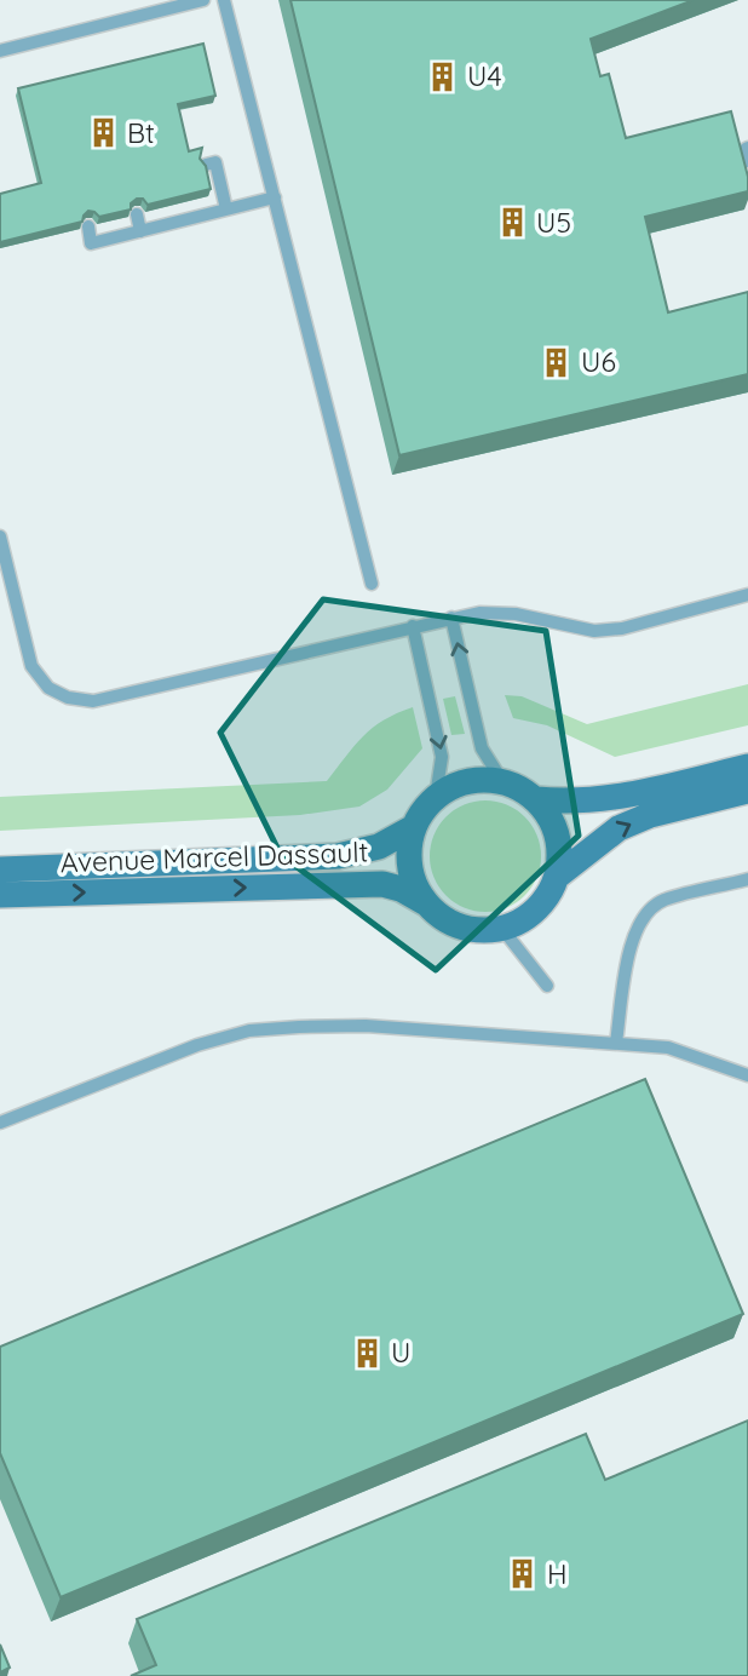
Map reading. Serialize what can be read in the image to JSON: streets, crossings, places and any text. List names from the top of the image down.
{
  "streets": {
    "main road": ["Avenue Marcel Dassault"]
  },
  "places": {
    "building": [
      "U4",
      "Bt",
      "U5",
      "U6",
      "U",
      "H"
    ]
  }
}
